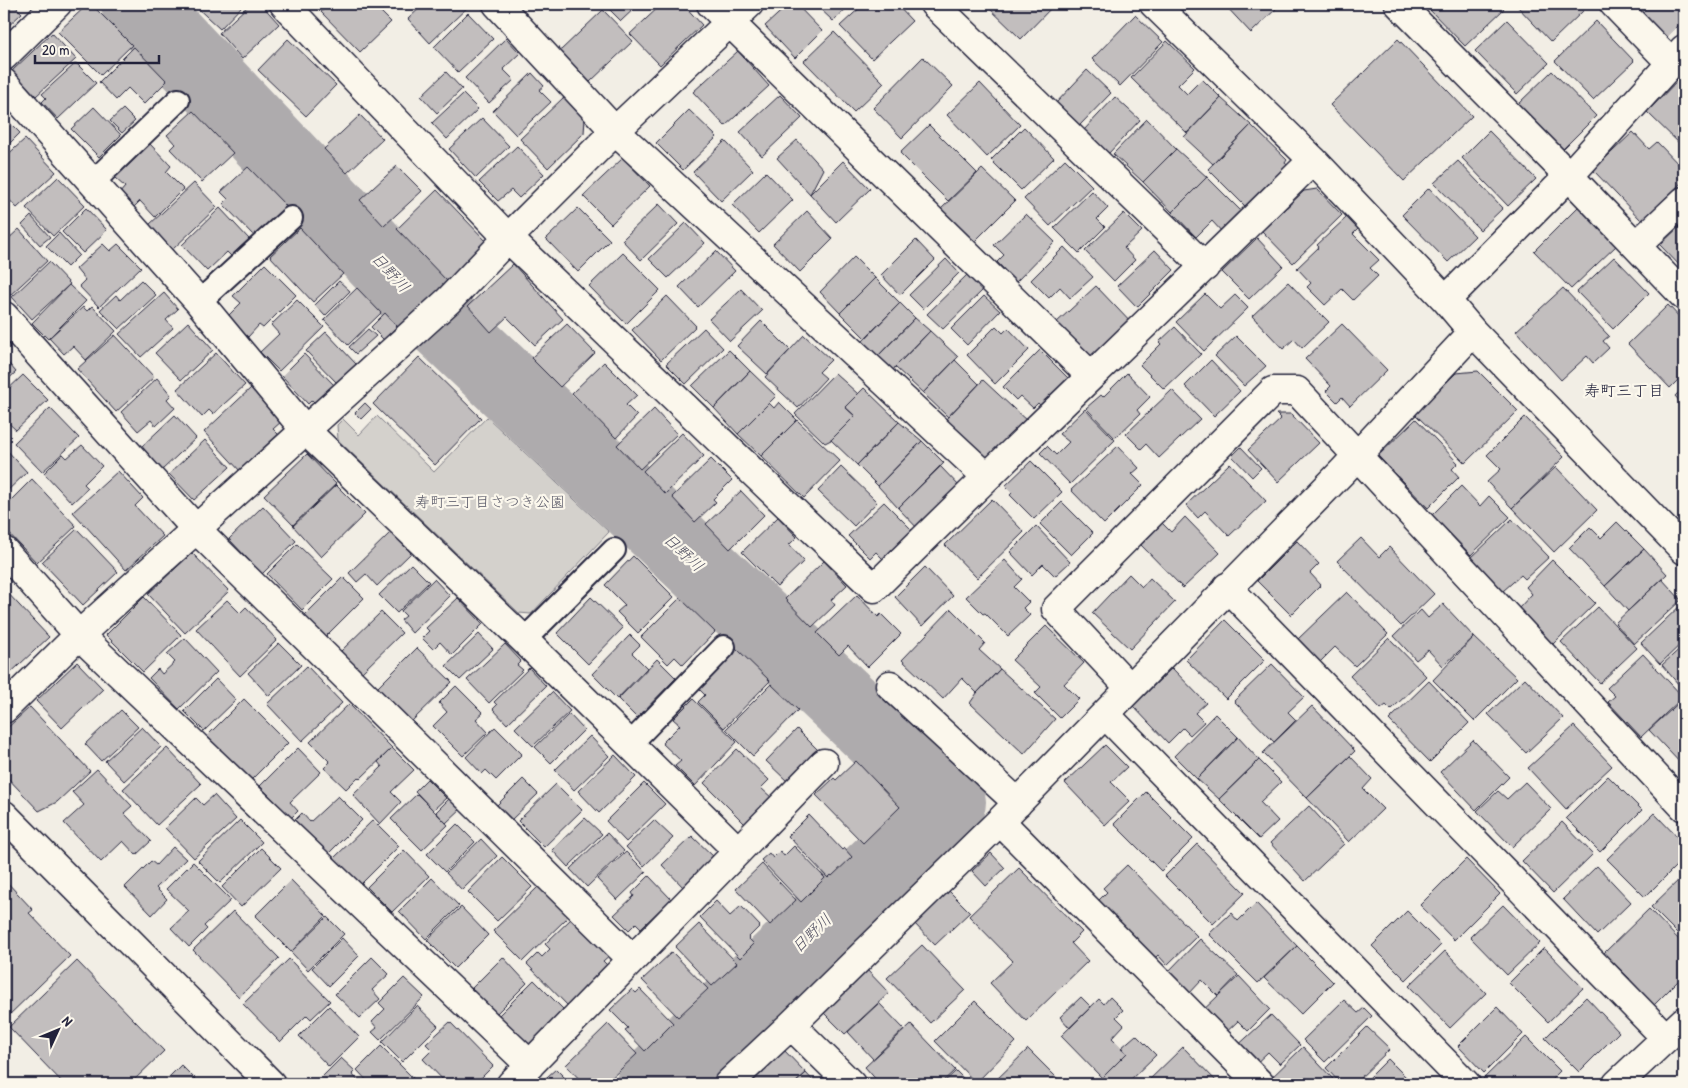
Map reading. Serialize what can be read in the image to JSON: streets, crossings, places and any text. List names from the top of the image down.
{
  "districts": ["寿町三丁目"],
  "water": ["日野川"],
  "parks": ["寿町三丁目さつき公園"],
  "scale_bar": "20 m",
  "north": "top right"
}
